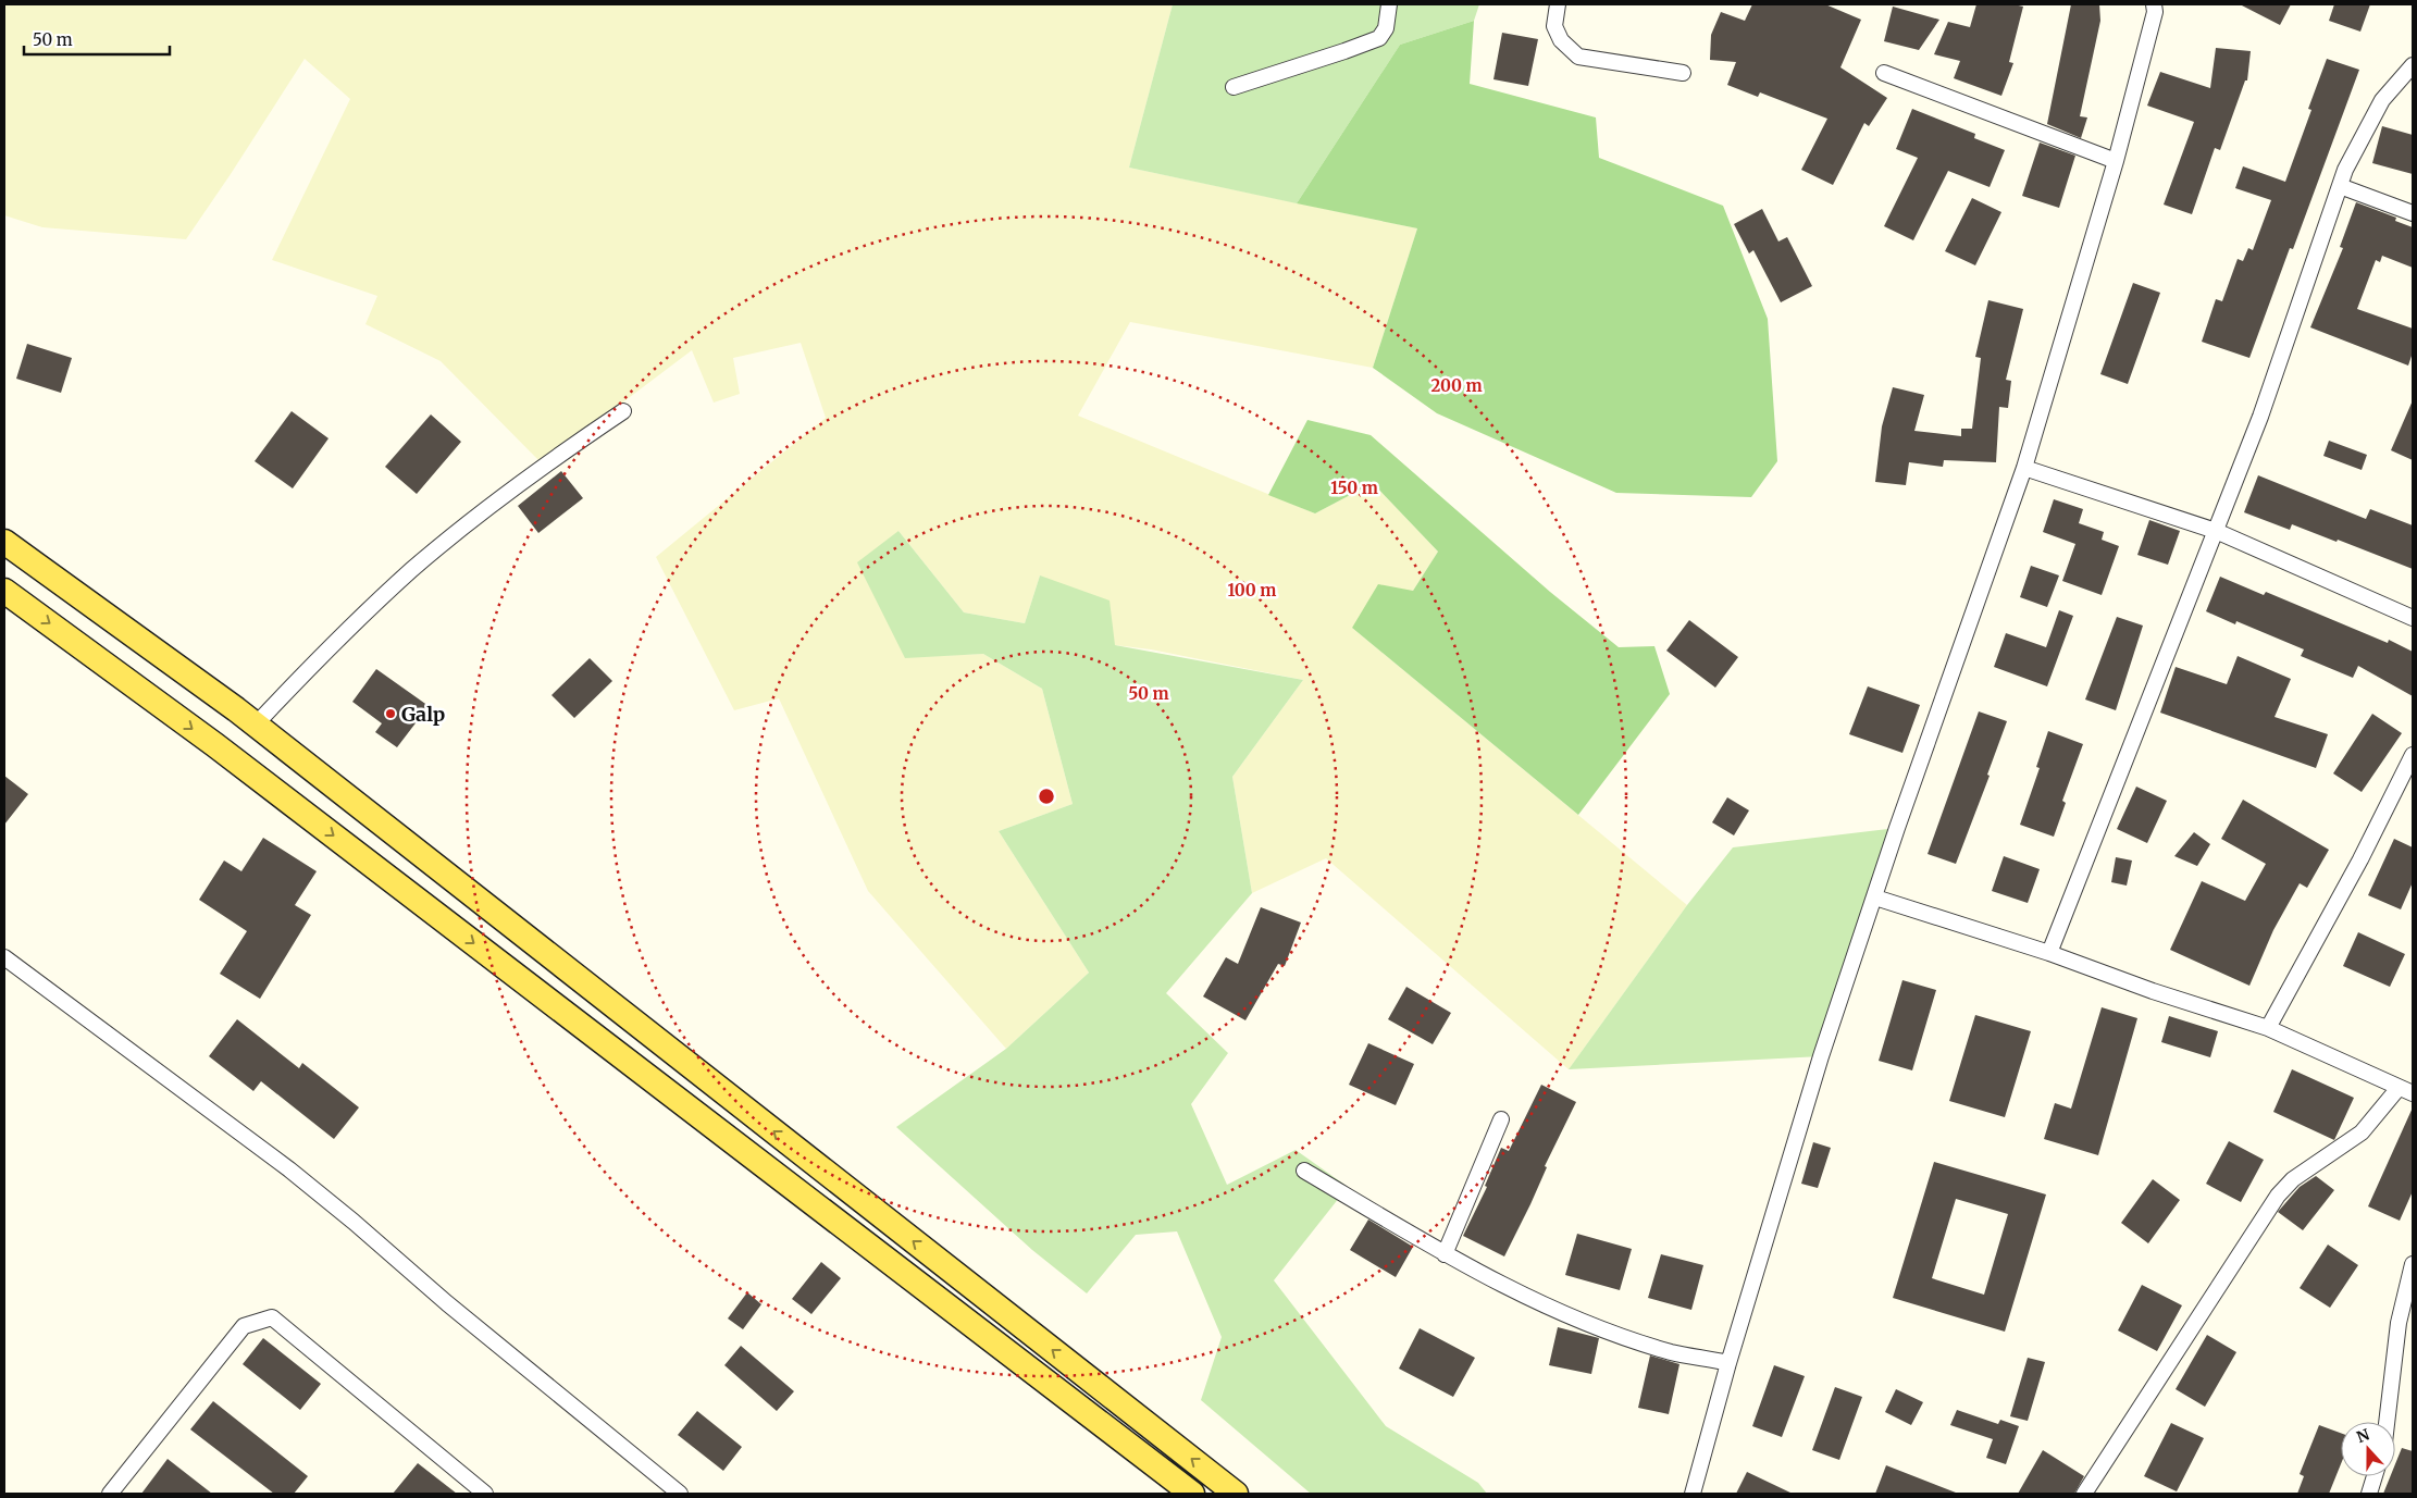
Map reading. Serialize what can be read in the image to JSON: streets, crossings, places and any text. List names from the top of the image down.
{
  "places": ["Galp"],
  "scale_bar": "50 m",
  "north": "top",
  "rings": [
    "200 m",
    "150 m",
    "100 m",
    "50 m"
  ]
}
